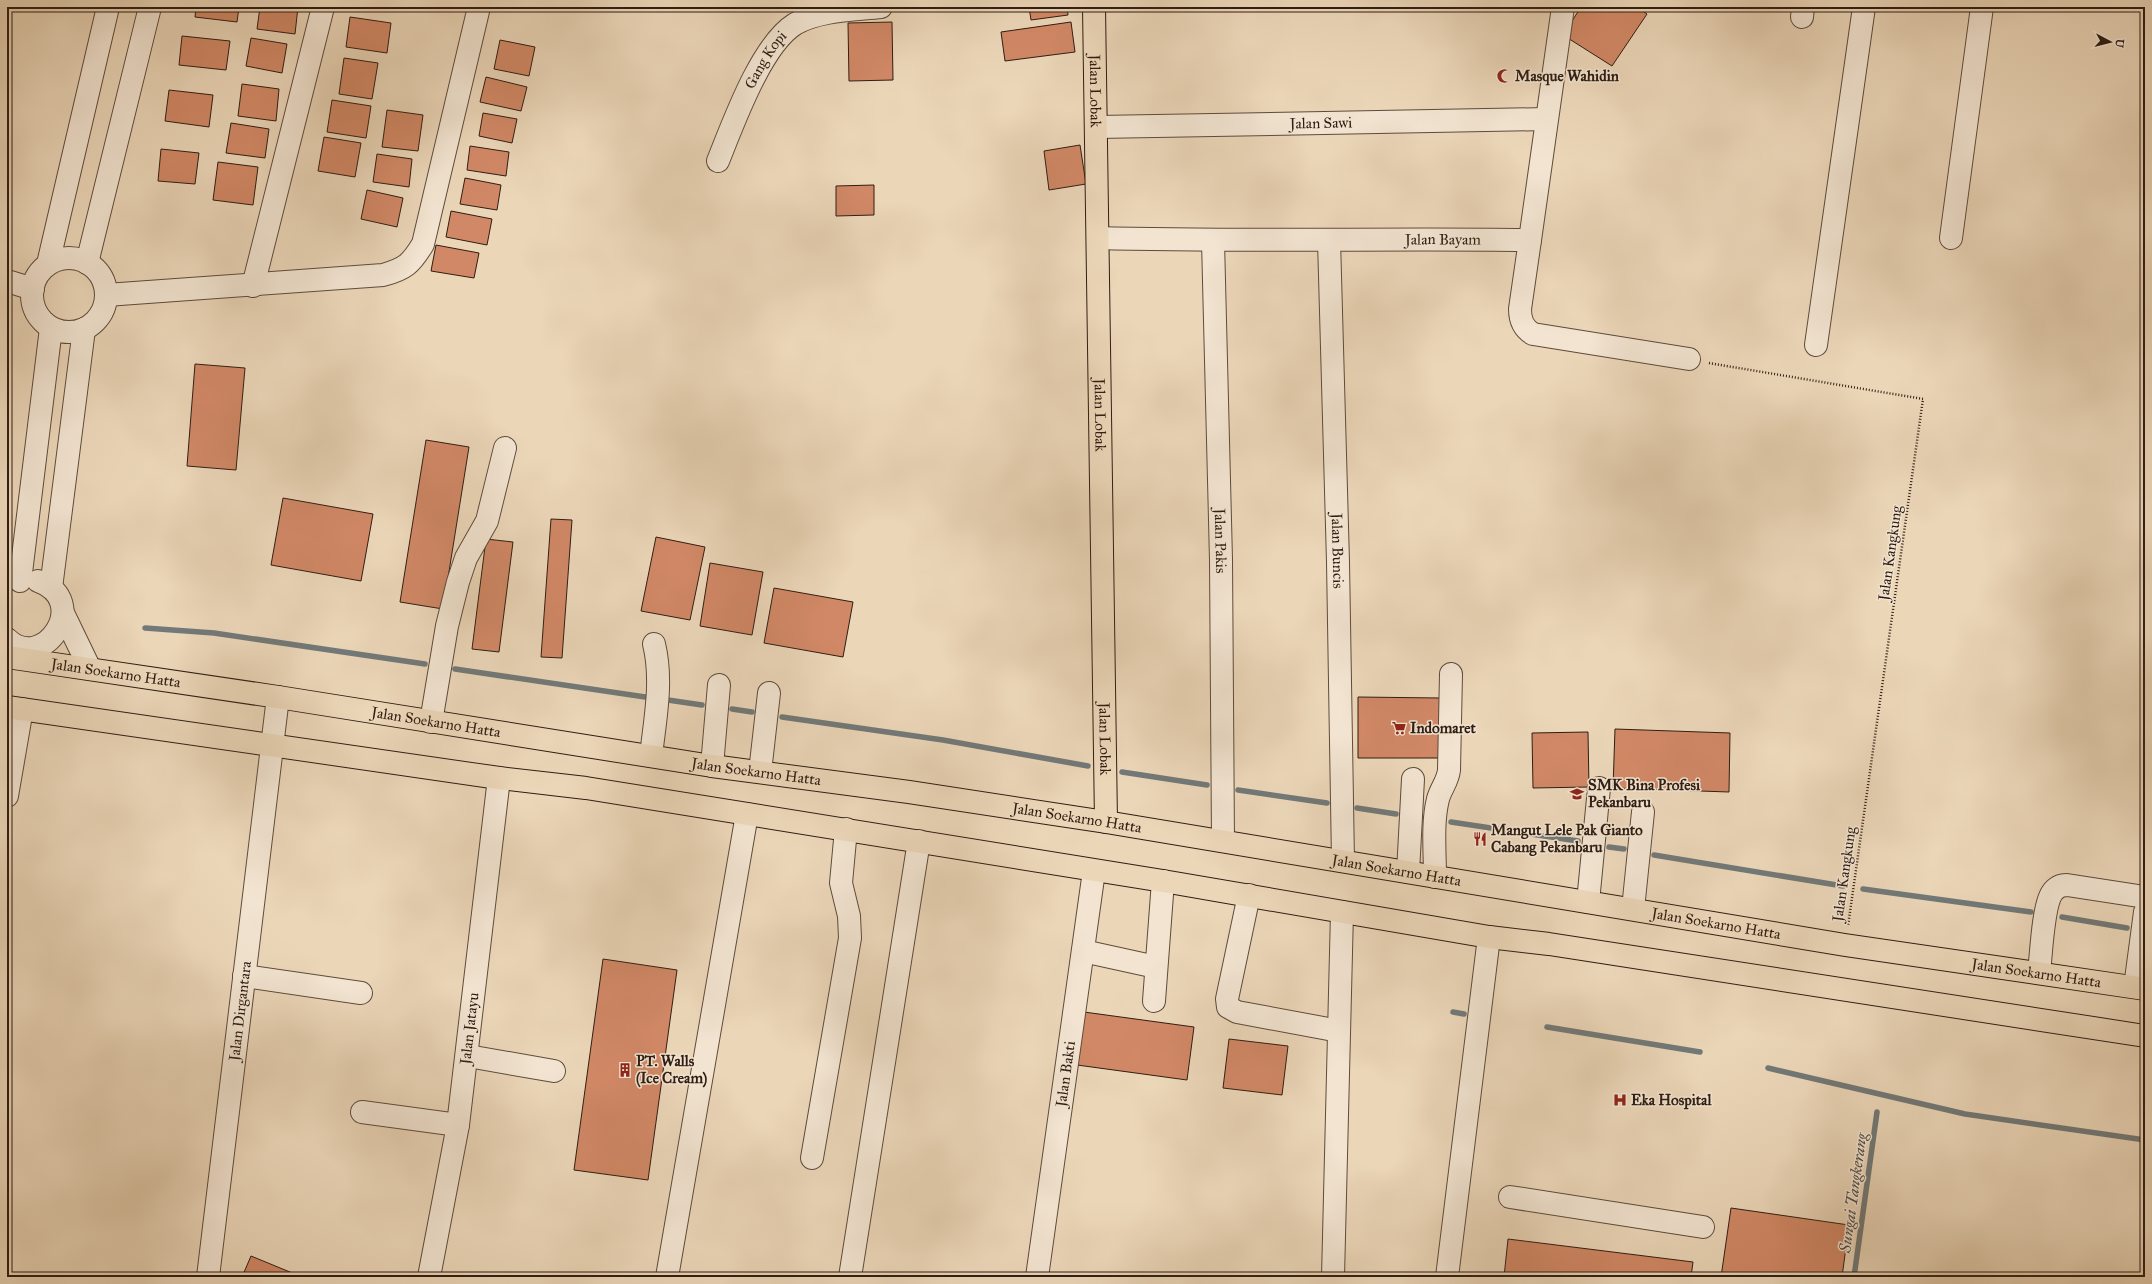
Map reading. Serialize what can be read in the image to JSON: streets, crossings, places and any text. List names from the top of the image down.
{
  "streets": {
    "main road": ["Jalan Lobak", "Jalan Soekarno Hatta"],
    "street": [
      "Gang Kopi",
      "Jalan Sawi",
      "Jalan Bayam",
      "Jalan Pakis",
      "Jalan Buncis",
      "Jalan Dirgantara",
      "Jalan Jatayu",
      "Jalan Bakti"
    ],
    "path": ["Jalan Kangkung"]
  },
  "crossings": [
    ["Jalan Lobak", "Jalan Sawi"],
    ["Jalan Lobak", "Jalan Bayam"],
    ["Jalan Lobak", "Jalan Soekarno Hatta"],
    ["Jalan Bayam", "Jalan Pakis"],
    ["Jalan Bayam", "Jalan Buncis"],
    ["Jalan Pakis", "Jalan Soekarno Hatta"],
    ["Jalan Buncis", "Jalan Soekarno Hatta"],
    ["Jalan Kangkung", "Jalan Soekarno Hatta"],
    ["Jalan Soekarno Hatta", "Jalan Dirgantara"]
  ],
  "water": ["Sungai Tangkerang"],
  "places": {
    "mosque": ["Masque Wahidin"],
    "supermarket": ["Indomaret"],
    "school or university": ["SMK Bina Profesi Pekanbaru"],
    "restaurant": ["Mangut Lele Pak Gianto Cabang Pekanbaru"],
    "building": ["PT. Walls (Ice Cream)"],
    "hospital": ["Eka Hospital"]
  },
  "north": "right"
}
